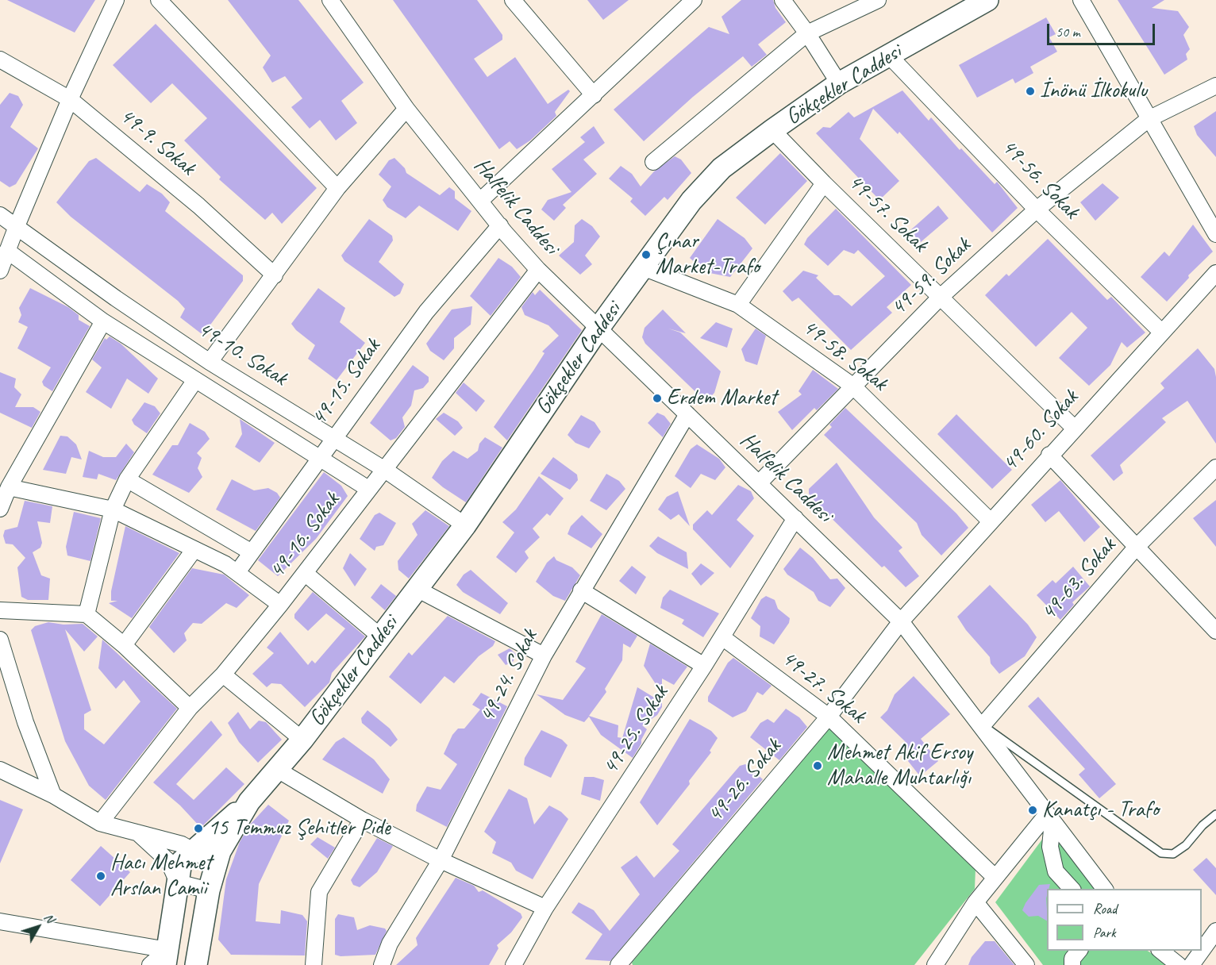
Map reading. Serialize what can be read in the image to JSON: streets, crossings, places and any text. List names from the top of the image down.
{
  "streets": {
    "main road": ["Gökçekler Caddesi"],
    "street": [
      "49-9. Sokak",
      "49-56. Sokak",
      "Halfelik Caddesi",
      "49-57. Sokak",
      "49-59. Sokak",
      "49-10. Sokak",
      "49-58. Sokak",
      "49-15. Sokak",
      "49-60. Sokak",
      "49-16. Sokak",
      "49-63. Sokak",
      "49-24. Sokak",
      "49-27. Sokak",
      "49-25. Sokak",
      "49-26. Sokak"
    ]
  },
  "crossings": [
    ["Gökçekler Caddesi", "49-56. Sokak"],
    ["Gökçekler Caddesi", "Halfelik Caddesi"],
    ["Gökçekler Caddesi", "49-57. Sokak"],
    ["Gökçekler Caddesi", "49-10. Sokak"],
    ["Gökçekler Caddesi", "49-58. Sokak"],
    ["49-56. Sokak", "49-59. Sokak"],
    ["49-56. Sokak", "49-60. Sokak"],
    ["Halfelik Caddesi", "49-59. Sokak"],
    ["Halfelik Caddesi", "49-15. Sokak"],
    ["Halfelik Caddesi", "49-60. Sokak"],
    ["Halfelik Caddesi", "49-16. Sokak"],
    ["Halfelik Caddesi", "49-63. Sokak"],
    ["Halfelik Caddesi", "49-24. Sokak"],
    ["Halfelik Caddesi", "49-25. Sokak"],
    ["Halfelik Caddesi", "49-26. Sokak"],
    ["49-57. Sokak", "49-59. Sokak"],
    ["49-57. Sokak", "49-60. Sokak"],
    ["49-59. Sokak", "49-58. Sokak"],
    ["49-10. Sokak", "49-15. Sokak"],
    ["49-10. Sokak", "49-16. Sokak"],
    ["49-58. Sokak", "49-60. Sokak"],
    ["49-60. Sokak", "49-26. Sokak"],
    ["49-27. Sokak", "49-25. Sokak"],
    ["49-27. Sokak", "49-26. Sokak"]
  ],
  "places": [
    "İnönü İlkokulu",
    "Çınar Market-Trafo",
    "Erdem Market",
    "Mehmet Akif Ersoy Mahalle Muhtarlığı",
    "Kanatçı - Trafo",
    "15 Temmuz Şehitler Pide",
    "Hacı Mehmet Arslan Camii"
  ],
  "legend": ["Road", "Park"],
  "scale_bar": "50 m",
  "north": "top right"
}
